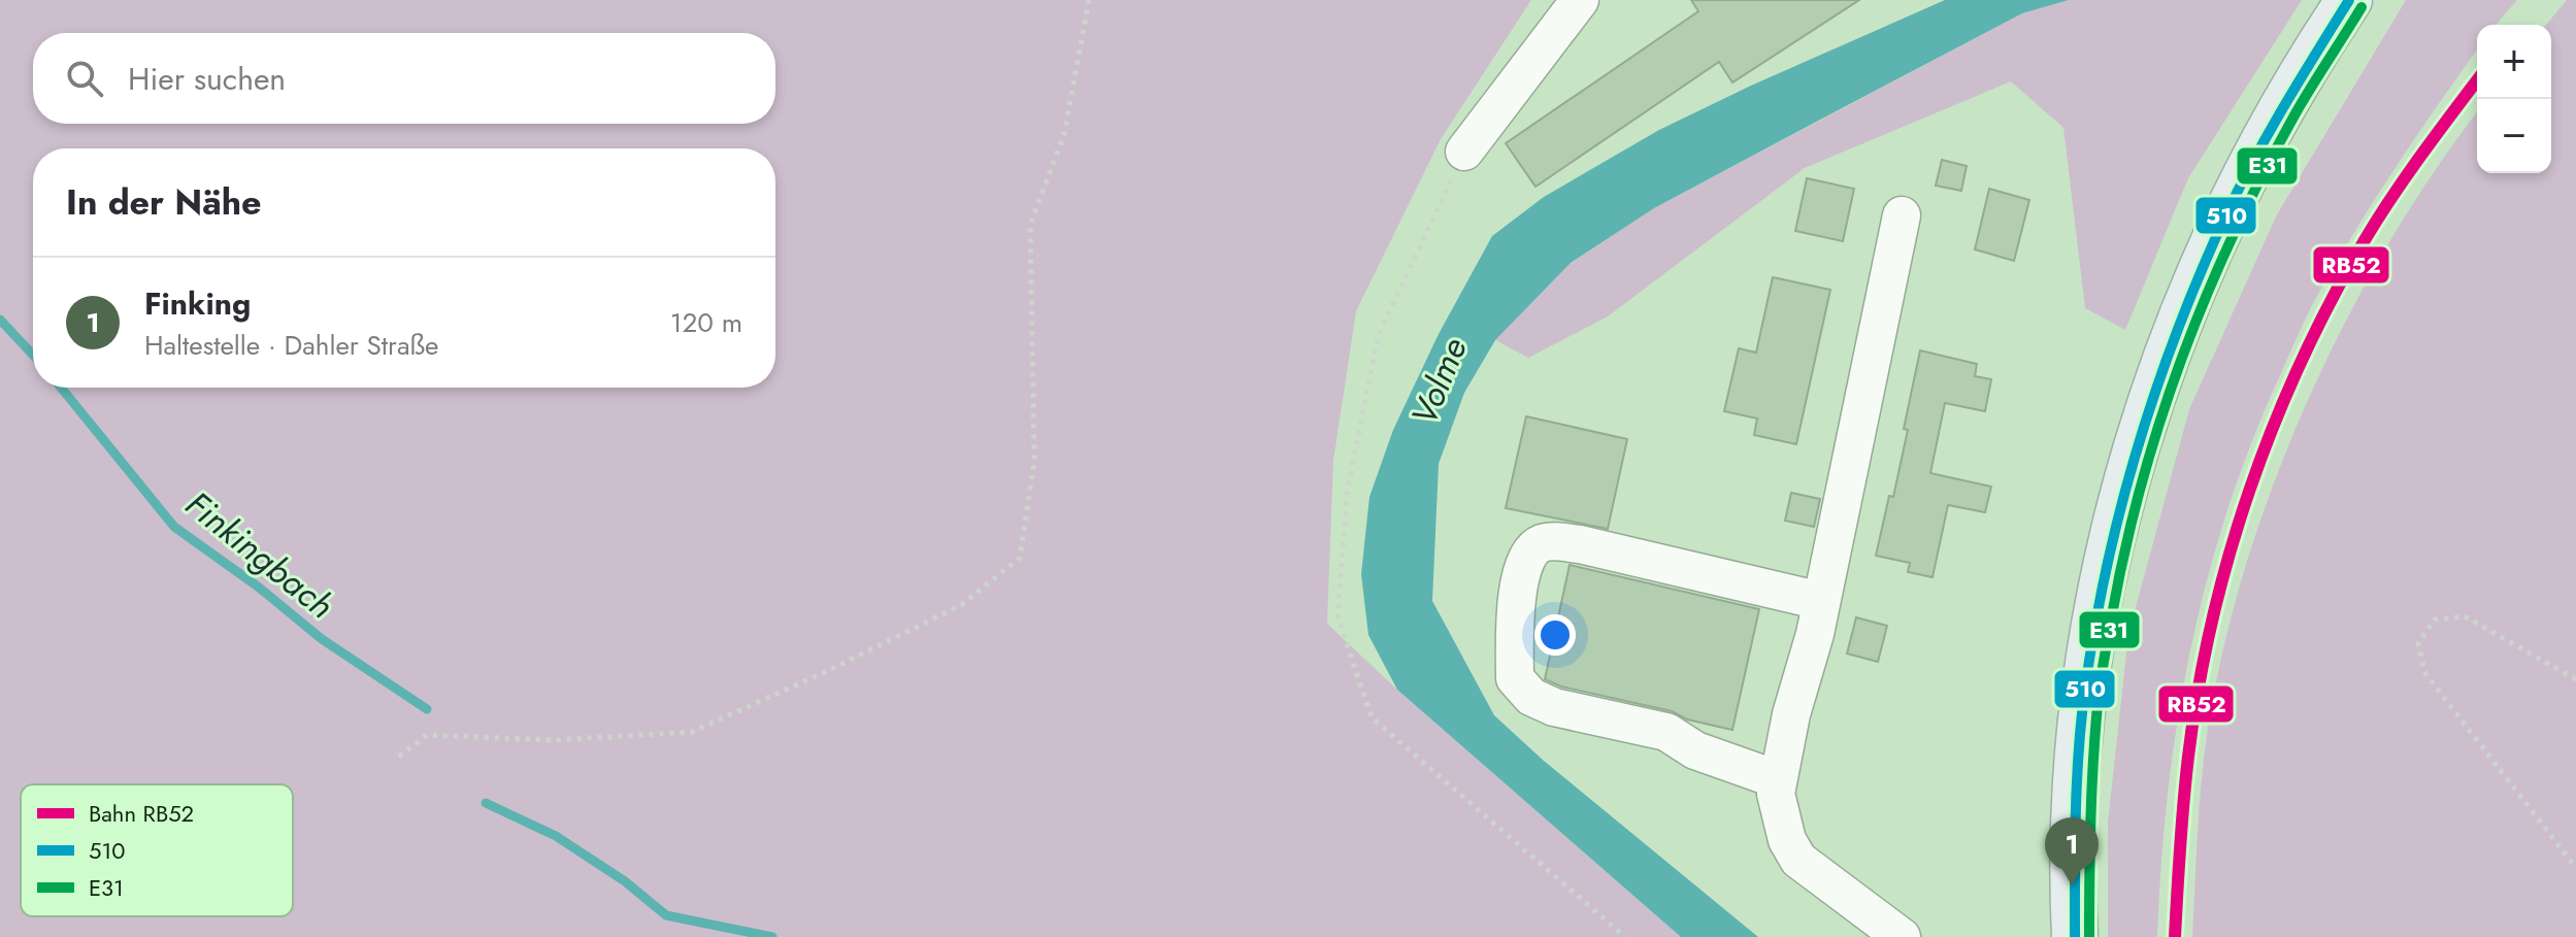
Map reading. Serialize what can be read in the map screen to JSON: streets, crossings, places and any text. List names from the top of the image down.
{
  "water": ["Volme", "Finkingbach"],
  "lines": ["transit line 510", "transit line E31", "rail line RB52"],
  "legend": ["Bahn RB52", "510", "E31"],
  "page": {
    "map_buttons": ["+", "−"],
    "search": "Hier suchen",
    "heading": "In der Nähe",
    "list": [
      {
        "mark": "1",
        "name": "Finking",
        "note": "Haltestelle · Dahler Straße",
        "value": "120 m"
      }
    ],
    "pins": "1"
  }
}
